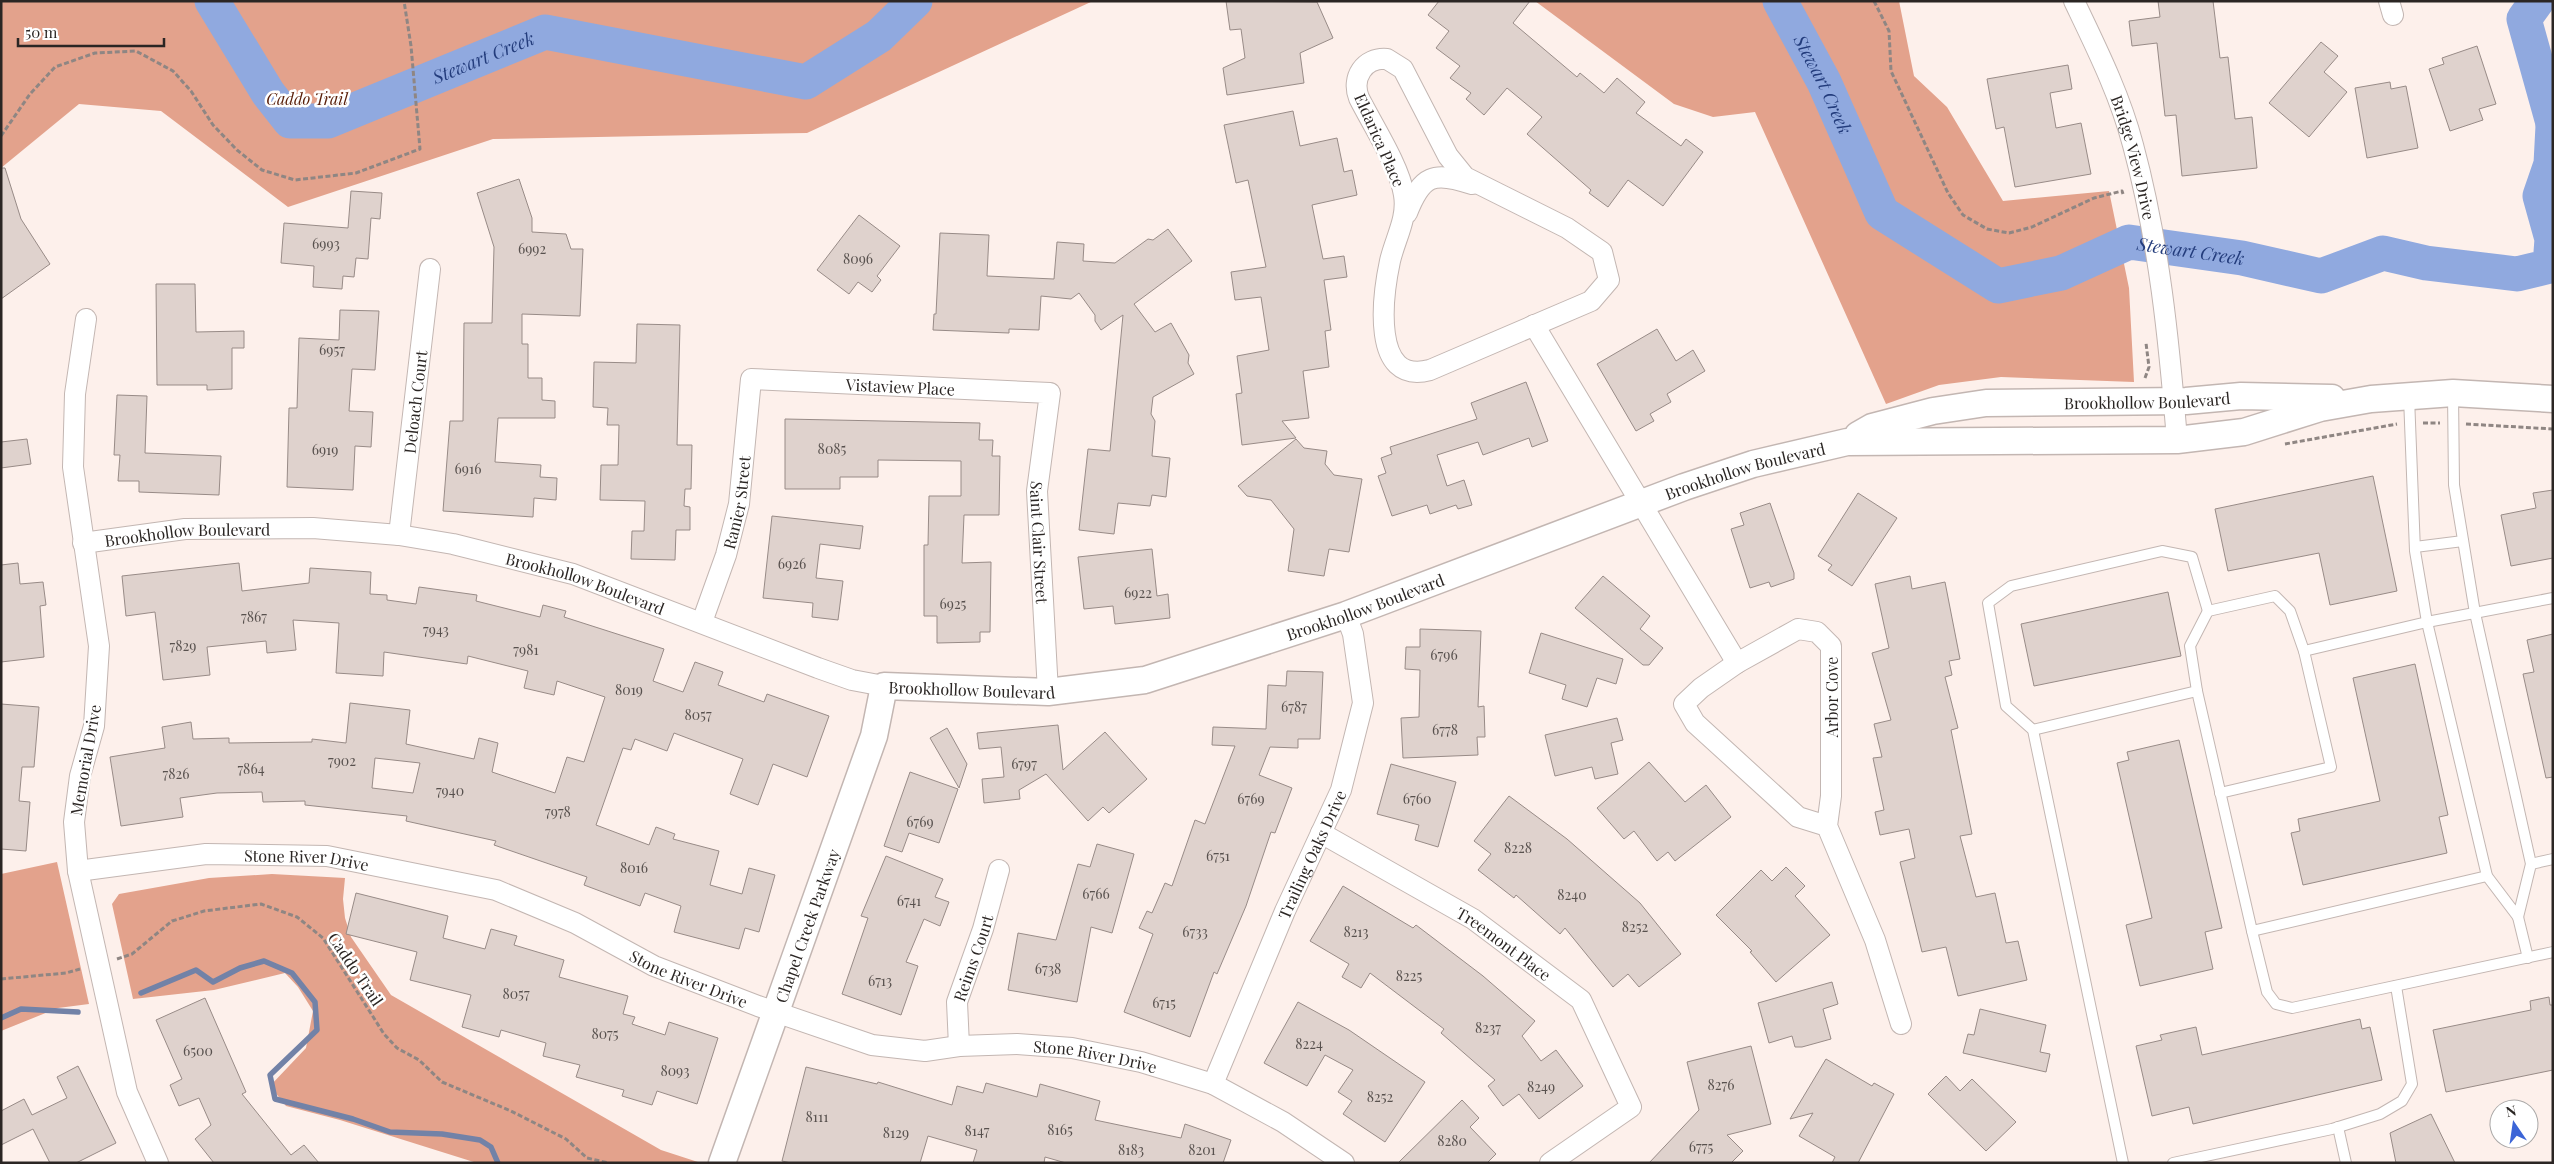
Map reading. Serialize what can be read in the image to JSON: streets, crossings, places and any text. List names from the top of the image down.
{
  "streets": {
    "street": [
      "Eldarica Place",
      "Bridge View Drive",
      "Vistaview Place",
      "Brookhollow Boulevard",
      "Deloach Court",
      "Ranier Street",
      "Saint Clair Street",
      "Arbor Cove",
      "Memorial Drive",
      "Trailing Oaks Drive",
      "Stone River Drive",
      "Chapel Creek Parkway",
      "Treemont Place",
      "Reims Court"
    ],
    "path": ["Caddo Trail"]
  },
  "crossings": [
    ["Bridge View Drive", "Brookhollow Boulevard"],
    ["Vistaview Place", "Ranier Street"],
    ["Vistaview Place", "Saint Clair Street"],
    ["Brookhollow Boulevard", "Deloach Court"],
    ["Brookhollow Boulevard", "Ranier Street"],
    ["Brookhollow Boulevard", "Saint Clair Street"],
    ["Brookhollow Boulevard", "Memorial Drive"],
    ["Brookhollow Boulevard", "Trailing Oaks Drive"],
    ["Brookhollow Boulevard", "Chapel Creek Parkway"],
    ["Memorial Drive", "Stone River Drive"],
    ["Memorial Drive", "Caddo Trail"],
    ["Trailing Oaks Drive", "Stone River Drive"],
    ["Trailing Oaks Drive", "Treemont Place"],
    ["Stone River Drive", "Chapel Creek Parkway"],
    ["Stone River Drive", "Reims Court"]
  ],
  "water": ["Stewart Creek"],
  "parks": ["Caddo Trail"],
  "house_numbers": [
    "6993",
    "6992",
    "8096",
    "6957",
    "8085",
    "6919",
    "6916",
    "6926",
    "6922",
    "6925",
    "7867",
    "7943",
    "7829",
    "7981",
    "6796",
    "8019",
    "6787",
    "8057",
    "6778",
    "7902",
    "6797",
    "7864",
    "7826",
    "7940",
    "6769",
    "6760",
    "7978",
    "6769",
    "8228",
    "6751",
    "8016",
    "6766",
    "8240",
    "6741",
    "8252",
    "6733",
    "8213",
    "6738",
    "8225",
    "6713",
    "8057",
    "6715",
    "8237",
    "8075",
    "8224",
    "6500",
    "8093",
    "8276",
    "8249",
    "8252",
    "8111",
    "8165",
    "8147",
    "8129",
    "8280",
    "6775",
    "8183",
    "8201"
  ],
  "scale_bar": "50 m",
  "north": "top"
}
